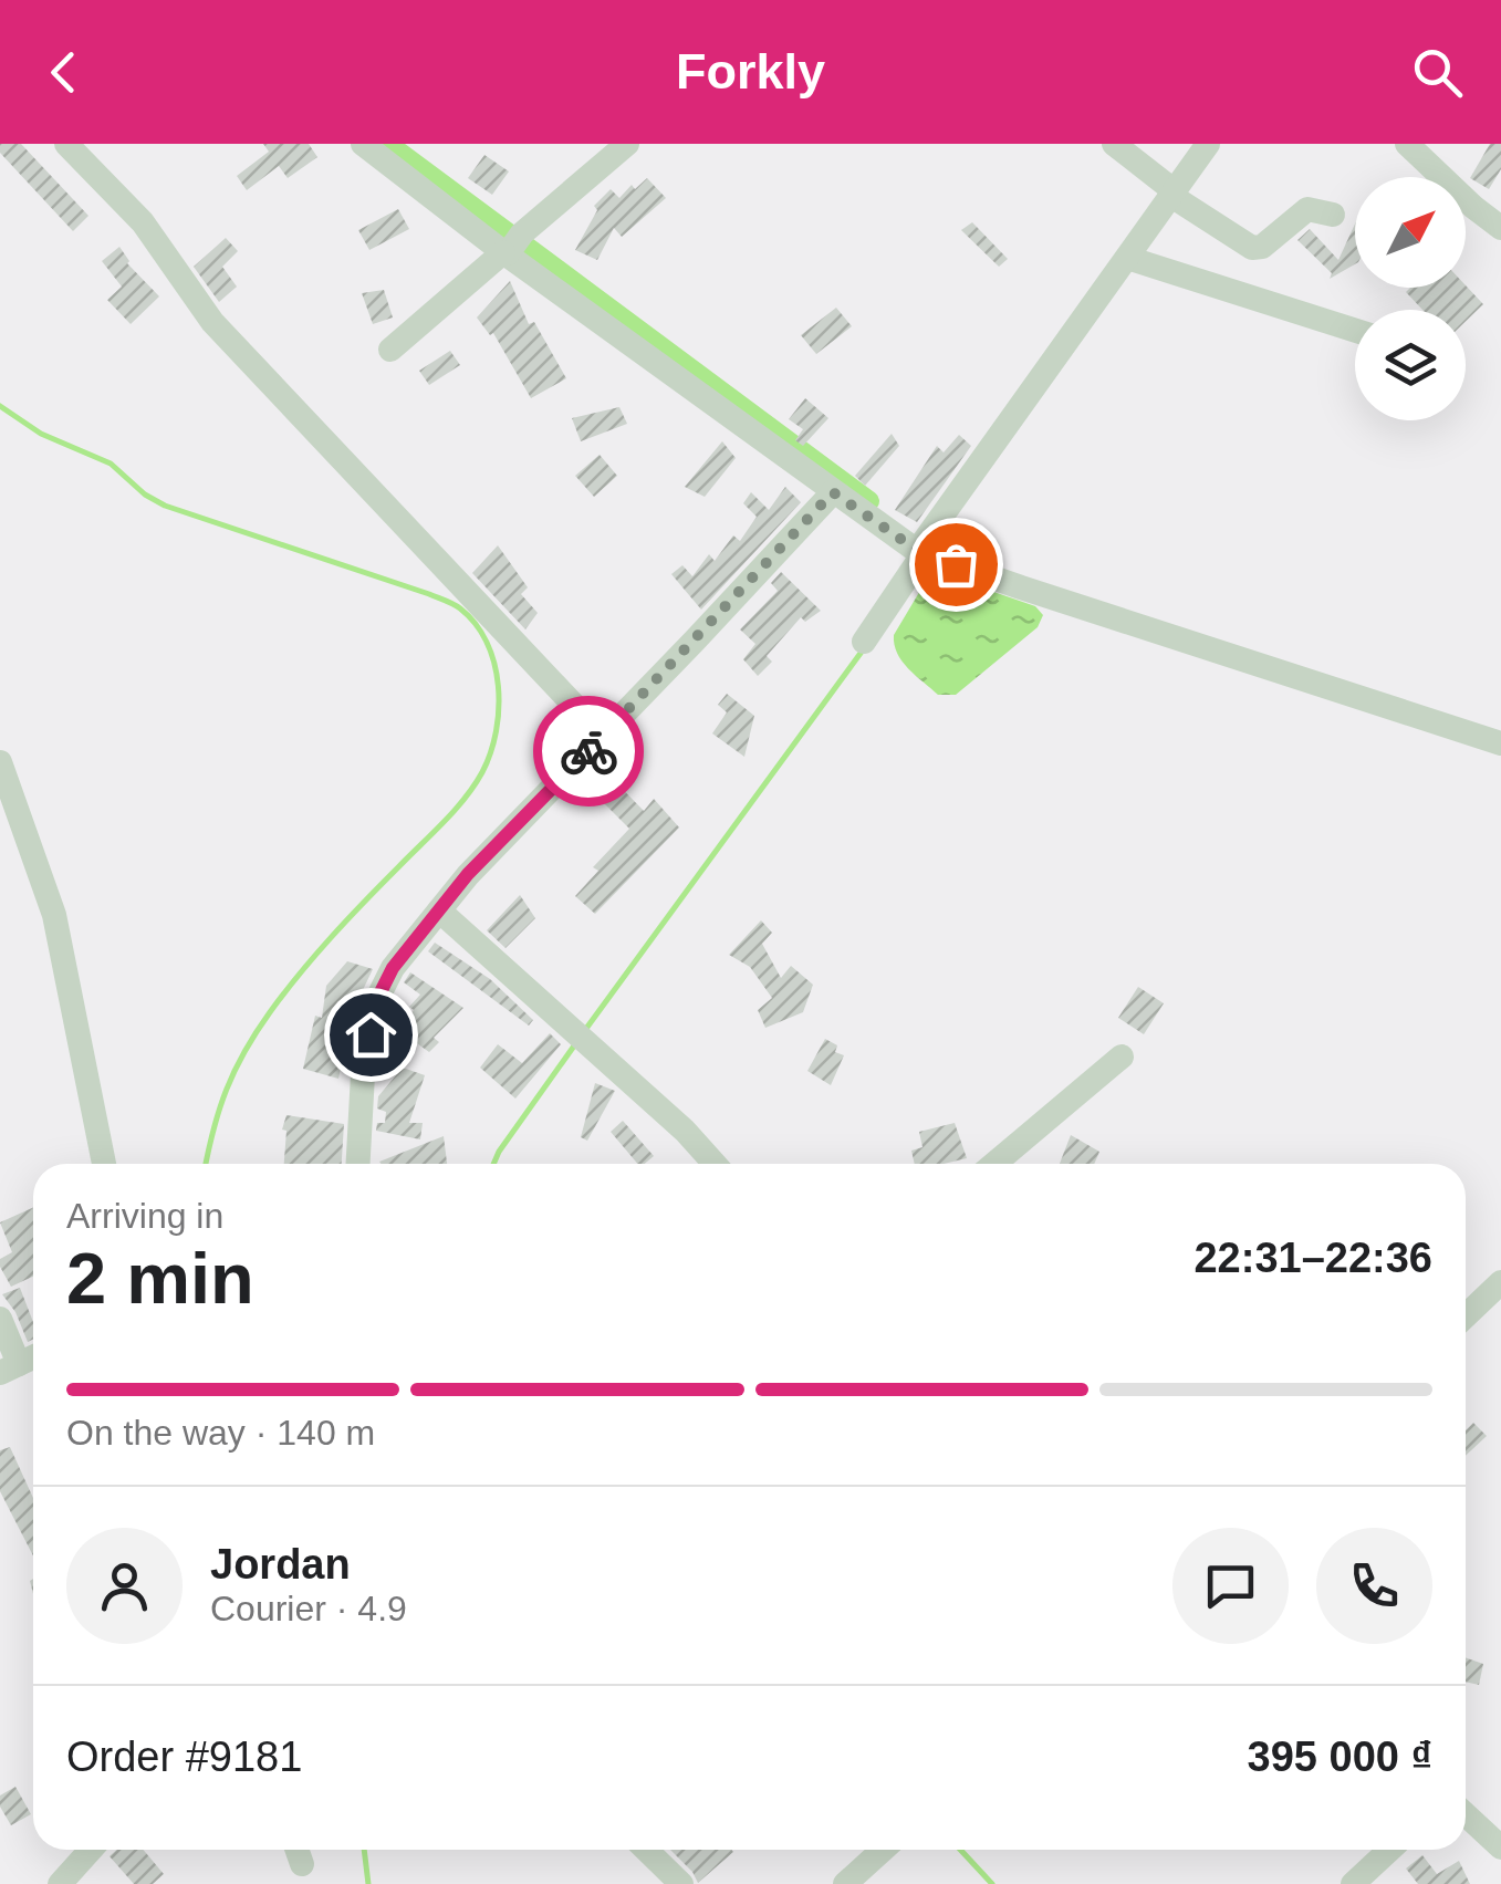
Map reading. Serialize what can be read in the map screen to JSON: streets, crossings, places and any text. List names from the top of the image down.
{
  "north": "top right",
  "page": {
    "header": "Forkly",
    "heading": ["2 min", "Arriving in", "22:31–22:36"],
    "panel": [
      "Jordan",
      "Courier · 4.9",
      "Order #9181",
      "395 000 ₫"
    ],
    "bar": "On the way · 140 m"
  }
}
